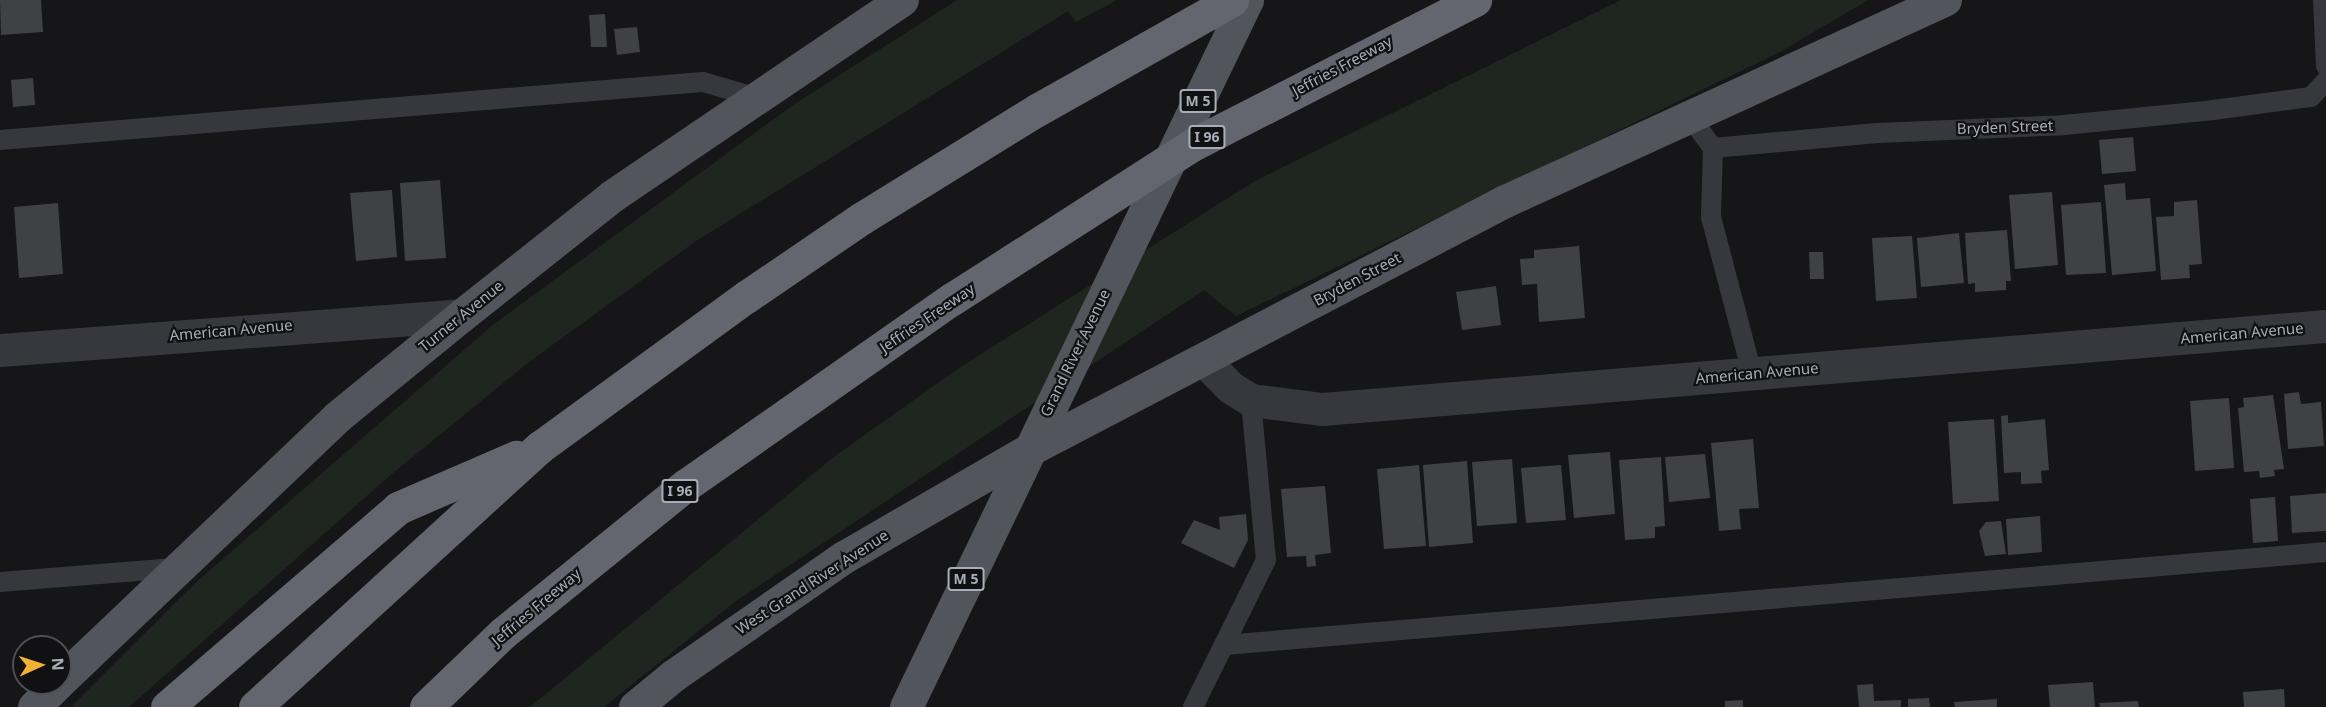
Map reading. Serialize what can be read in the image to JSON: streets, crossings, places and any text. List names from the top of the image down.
{
  "streets": {
    "highway": ["Jeffries Freeway", "I 96"],
    "main road": [
      "M 5",
      "Bryden Street",
      "Turner Avenue",
      "Grand River Avenue",
      "West Grand River Avenue"
    ],
    "street": ["American Avenue"]
  },
  "crossings": [
    ["Bryden Street", "American Avenue"],
    ["Bryden Street", "Grand River Avenue"],
    ["Bryden Street", "West Grand River Avenue"],
    ["Turner Avenue", "American Avenue"],
    ["Grand River Avenue", "West Grand River Avenue"]
  ],
  "north": "right"
}
